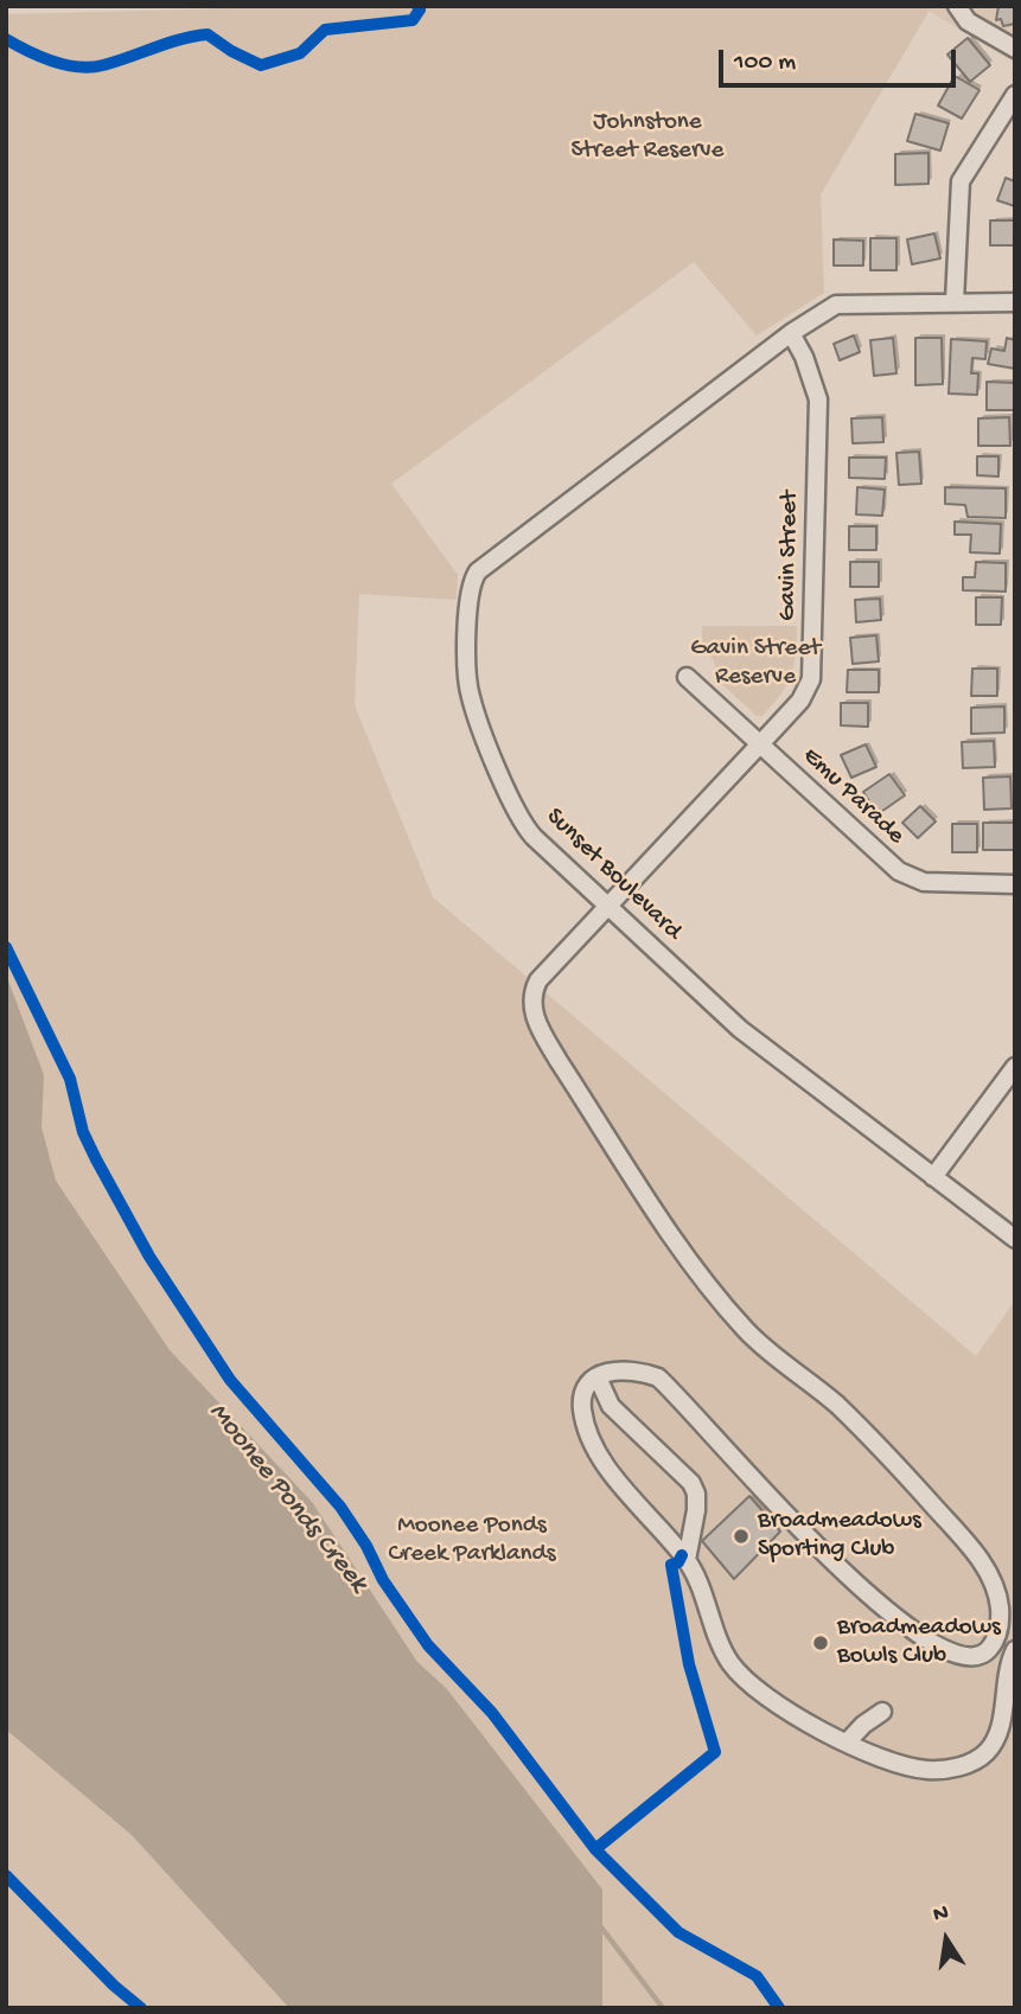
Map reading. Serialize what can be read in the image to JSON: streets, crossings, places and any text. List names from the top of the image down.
{
  "streets": {
    "street": ["Gavin Street", "Emu Parade", "Sunset Boulevard"]
  },
  "crossings": [
    ["Gavin Street", "Emu Parade"],
    ["Gavin Street", "Sunset Boulevard"]
  ],
  "water": ["Moonee Ponds Creek"],
  "parks": ["Johnstone Street Reserve", "Gavin Street Reserve", "Moonee Ponds Creek Parklands"],
  "places": ["Broadmeadows Sporting Club", "Broadmeadows Bowls Club"],
  "scale_bar": "100 m",
  "north": "top"
}
